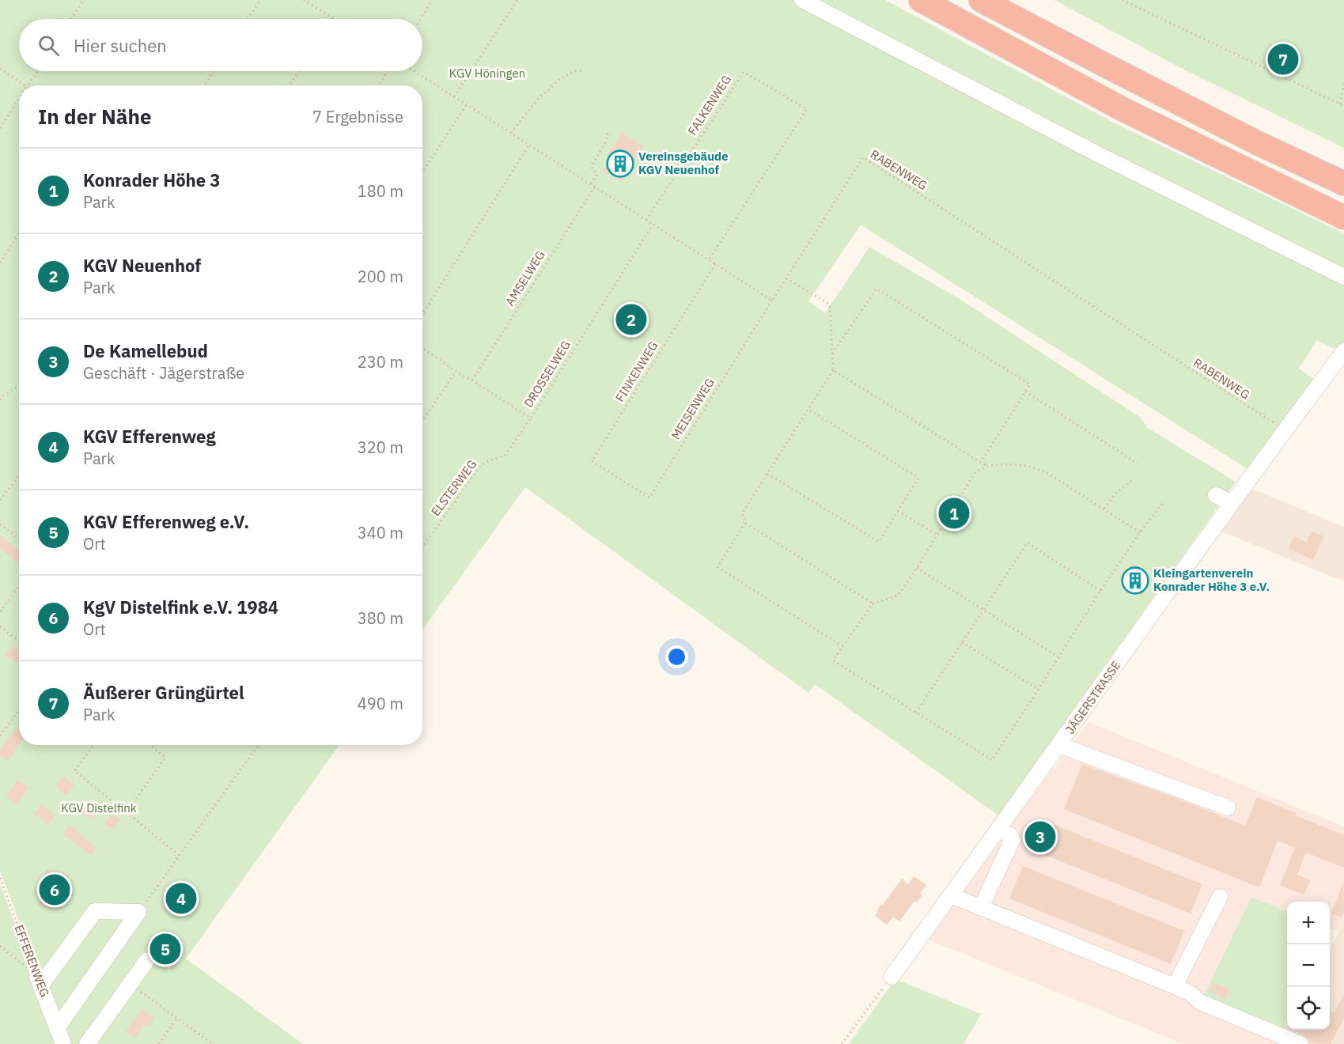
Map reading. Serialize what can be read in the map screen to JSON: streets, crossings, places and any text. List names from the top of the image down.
{
  "streets": {
    "street": ["JÄGERSTRASSE", "EFFERENWEG"],
    "path": [
      "FALKENWEG",
      "RABENWEG",
      "AMSELWEG",
      "FINKENWEG",
      "DROSSELWEG",
      "MEISENWEG",
      "ELSTERWEG"
    ]
  },
  "crossings": [
    ["RABENWEG", "MEISENWEG"],
    ["RABENWEG", "JÄGERSTRASSE"],
    ["AMSELWEG", "DROSSELWEG"],
    ["FINKENWEG", "MEISENWEG"],
    ["DROSSELWEG", "ELSTERWEG"]
  ],
  "parks": ["KGV Höningen", "KGV Distelfink"],
  "places": {
    "building": ["Vereinsgebäude KGV Neuenhof", "Kleingartenverein Konrader Höhe 3 e.V."]
  },
  "page": {
    "search": "Hier suchen",
    "pins": [
      "7",
      "2",
      "1",
      "3",
      "6",
      "4",
      "5"
    ],
    "heading": ["In der Nähe", "7 Ergebnisse"],
    "list": [
      {
        "mark": "1",
        "name": "Konrader Höhe 3",
        "note": "Park",
        "value": "180 m"
      },
      {
        "mark": "2",
        "name": "KGV Neuenhof",
        "note": "Park",
        "value": "200 m"
      },
      {
        "mark": "3",
        "name": "De Kamellebud",
        "note": "Geschäft · Jägerstraße",
        "value": "230 m"
      },
      {
        "mark": "4",
        "name": "KGV Efferenweg",
        "note": "Park",
        "value": "320 m"
      },
      {
        "mark": "5",
        "name": "KGV Efferenweg e.V.",
        "note": "Ort",
        "value": "340 m"
      },
      {
        "mark": "6",
        "name": "KgV Distelfink e.V. 1984",
        "note": "Ort",
        "value": "380 m"
      },
      {
        "mark": "7",
        "name": "Äußerer Grüngürtel",
        "note": "Park",
        "value": "490 m"
      }
    ],
    "map_buttons": ["+", "−"]
  }
}
